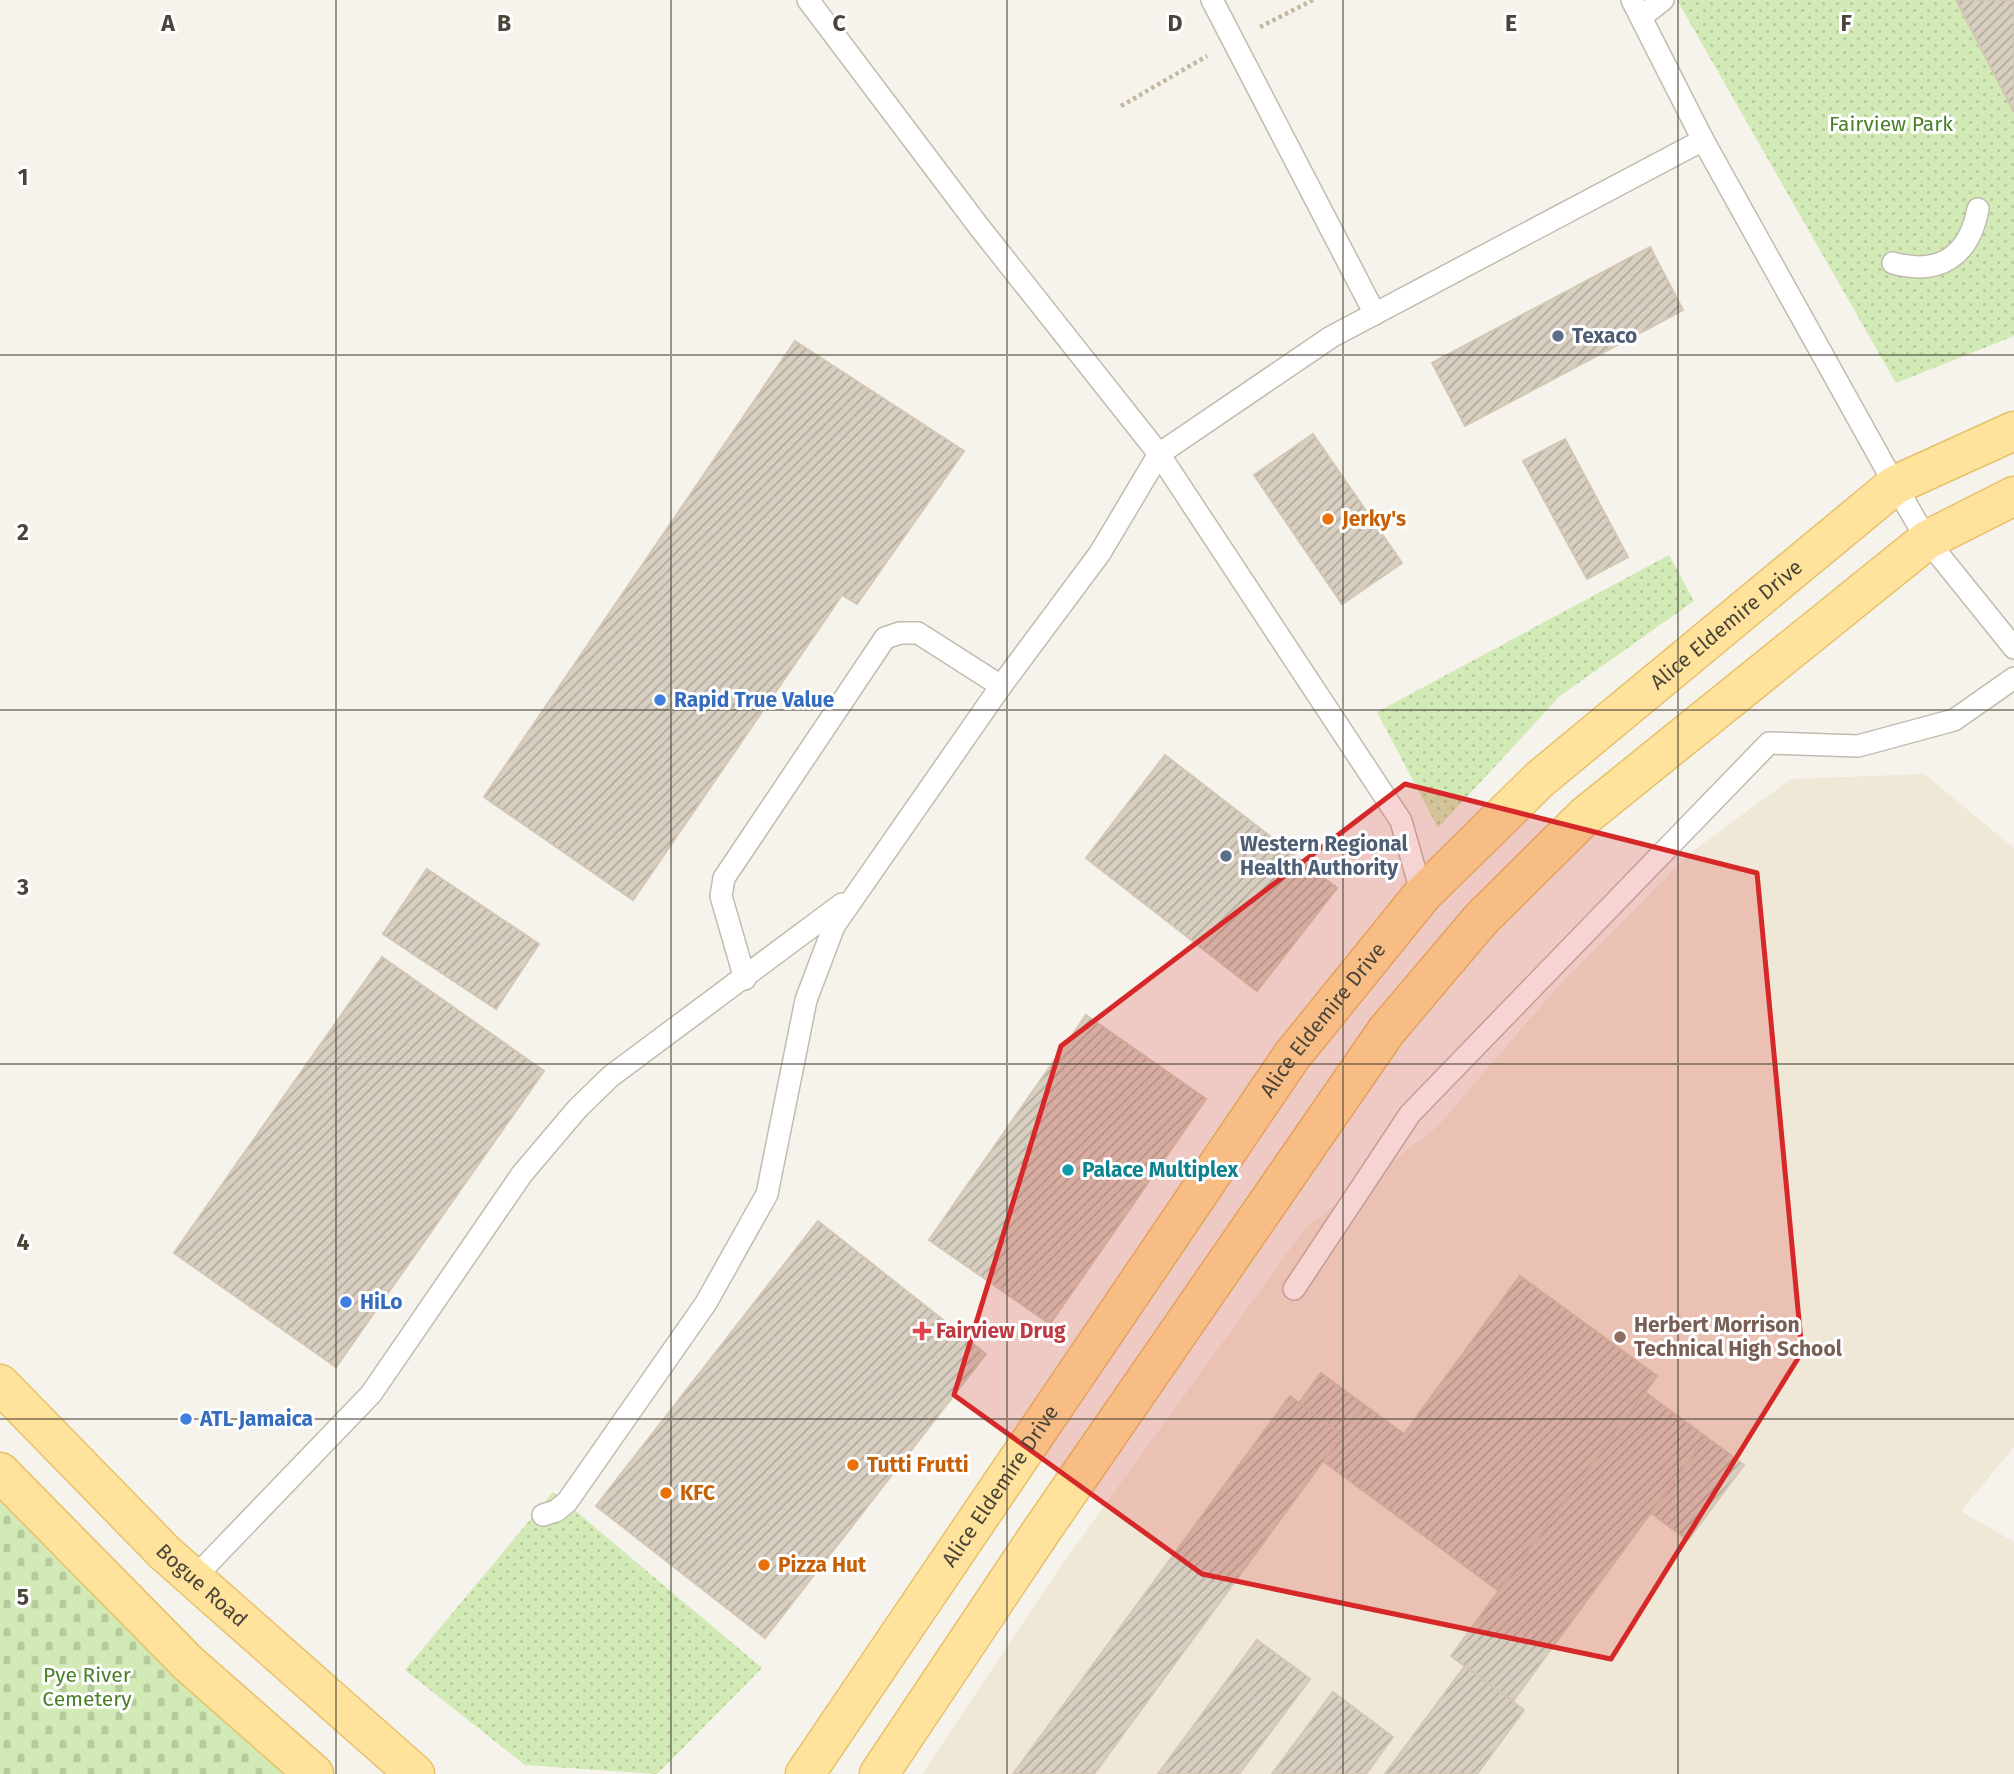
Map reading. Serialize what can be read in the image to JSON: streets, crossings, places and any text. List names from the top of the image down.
{
  "streets": {
    "main road": ["Alice Eldemire Drive", "Bogue Road"]
  },
  "parks": ["Fairview Park", "Pye River Cemetery"],
  "places": {
    "other": [
      "Texaco",
      "Jerky's",
      "Rapid True Value",
      "Western Regional Health Authority",
      "Palace Multiplex",
      "HiLo",
      "Herbert Morrison Technical High School",
      "ATL Jamaica",
      "Tutti Frutti",
      "KFC",
      "Pizza Hut"
    ],
    "health": ["Fairview Drug"]
  },
  "grid": {
    "columns": [
      "A",
      "B",
      "C",
      "D",
      "E",
      "F"
    ],
    "rows": [
      "1",
      "2",
      "3",
      "4",
      "5"
    ]
  }
}
